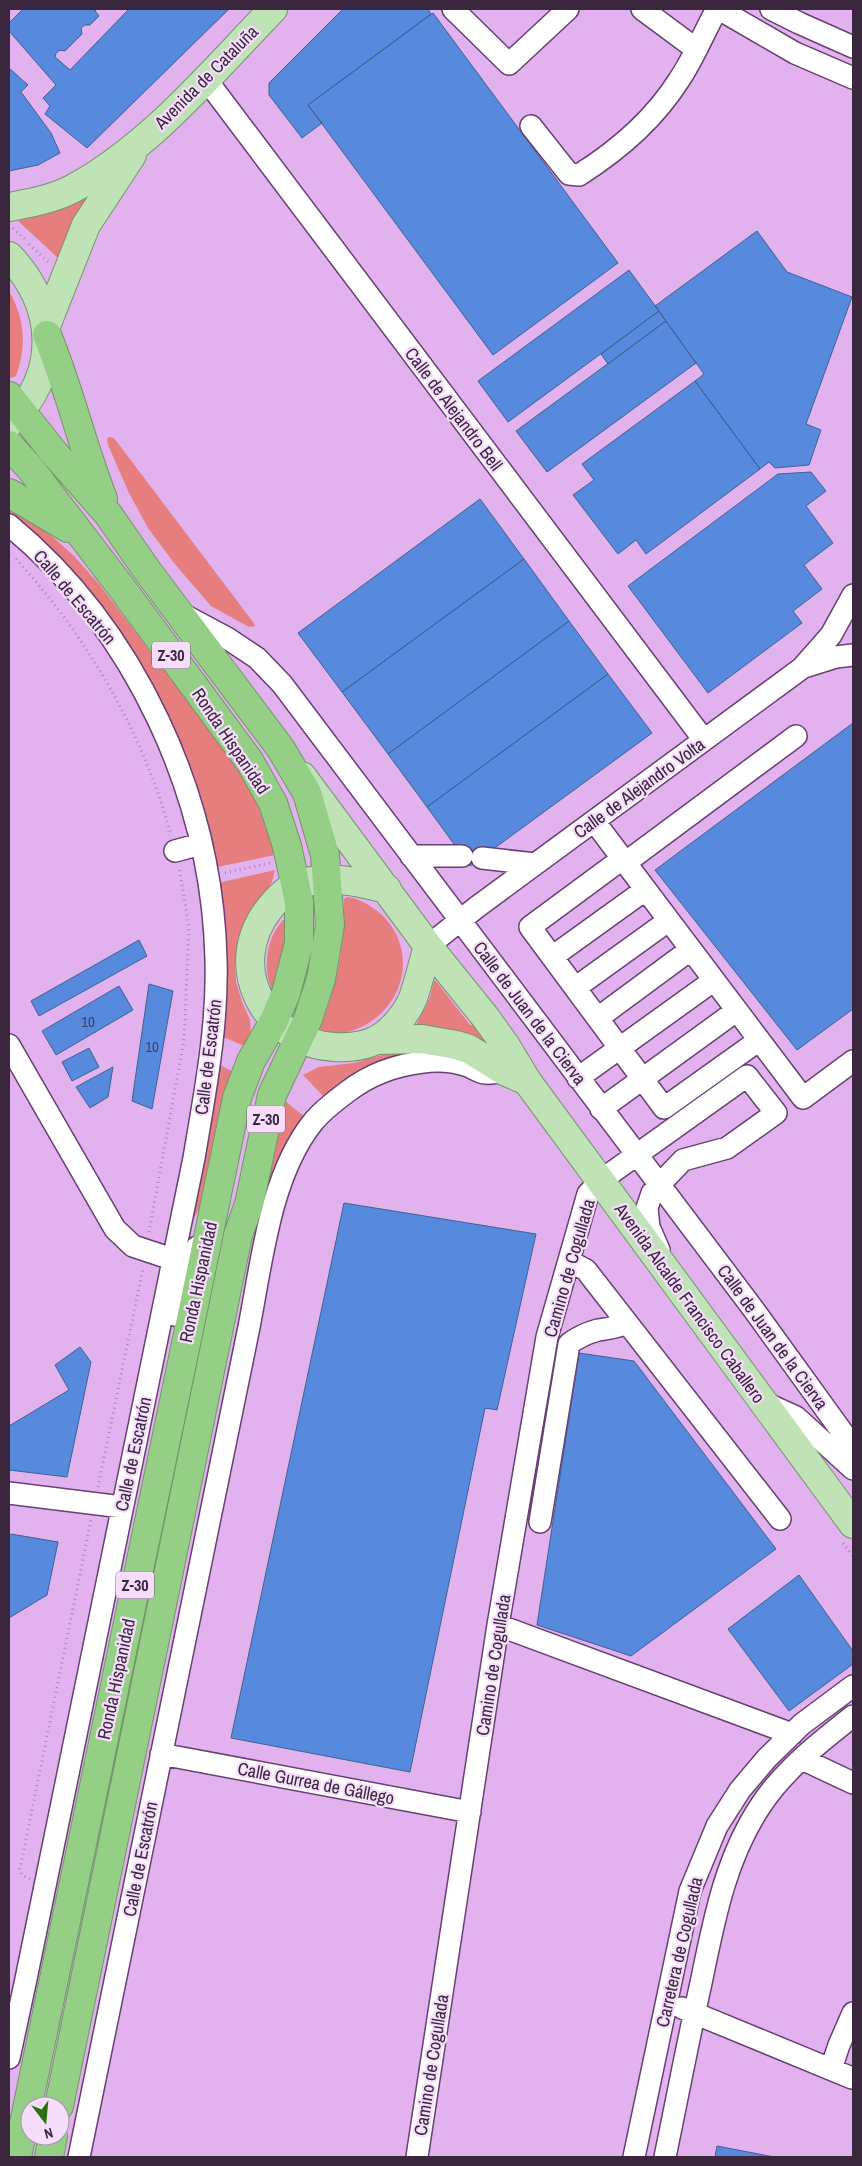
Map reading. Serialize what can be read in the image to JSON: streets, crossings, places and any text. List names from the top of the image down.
{
  "streets": {
    "highway": ["Z-30", "Ronda Hispanidad"],
    "main road": ["Avenida de Cataluña", "Avenida Alcalde Francisco Caballero"],
    "street": [
      "Calle de Alejandro Bell",
      "Calle de Escatrón",
      "Calle de Alejandro Volta",
      "Calle de Juan de la Cierva",
      "Camino de Cogullada",
      "Calle Gurrea de Gállego",
      "Carretera de Cogullada"
    ]
  },
  "crossings": [
    ["Avenida de Cataluña", "Calle de Alejandro Bell"],
    ["Avenida de Cataluña", "Ronda Hispanidad"],
    ["Calle de Alejandro Bell", "Calle de Alejandro Volta"],
    ["Calle de Escatrón", "Ronda Hispanidad"],
    ["Calle de Escatrón", "Avenida Alcalde Francisco Caballero"],
    ["Calle de Escatrón", "Calle Gurrea de Gállego"],
    ["Ronda Hispanidad", "Calle de Alejandro Volta"],
    ["Ronda Hispanidad", "Calle de Juan de la Cierva"],
    ["Ronda Hispanidad", "Avenida Alcalde Francisco Caballero"],
    ["Calle de Alejandro Volta", "Calle de Juan de la Cierva"],
    ["Calle de Alejandro Volta", "Avenida Alcalde Francisco Caballero"],
    ["Calle de Juan de la Cierva", "Camino de Cogullada"],
    ["Camino de Cogullada", "Avenida Alcalde Francisco Caballero"],
    ["Camino de Cogullada", "Calle Gurrea de Gállego"]
  ],
  "house_numbers": ["10", "10"],
  "north": "bottom"
}
